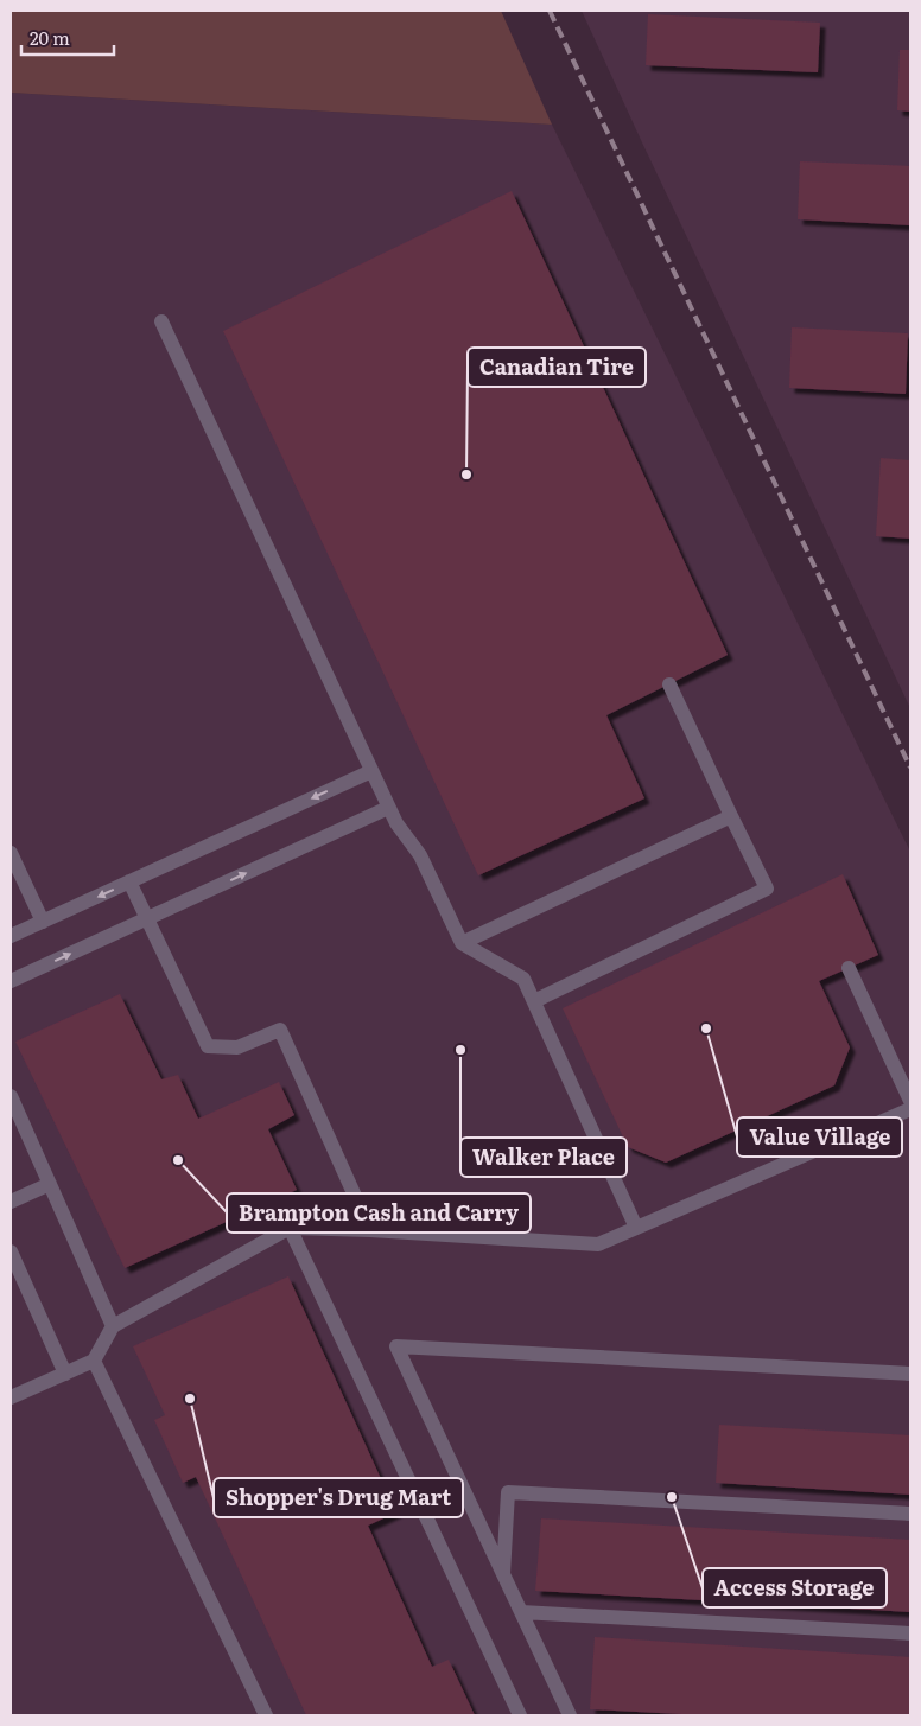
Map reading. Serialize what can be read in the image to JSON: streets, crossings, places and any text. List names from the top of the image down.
{
  "places": [
    "Canadian Tire",
    "Value Village",
    "Walker Place",
    "Brampton Cash and Carry",
    "Shopper's Drug Mart",
    "Access Storage"
  ],
  "scale_bar": "20 m"
}
